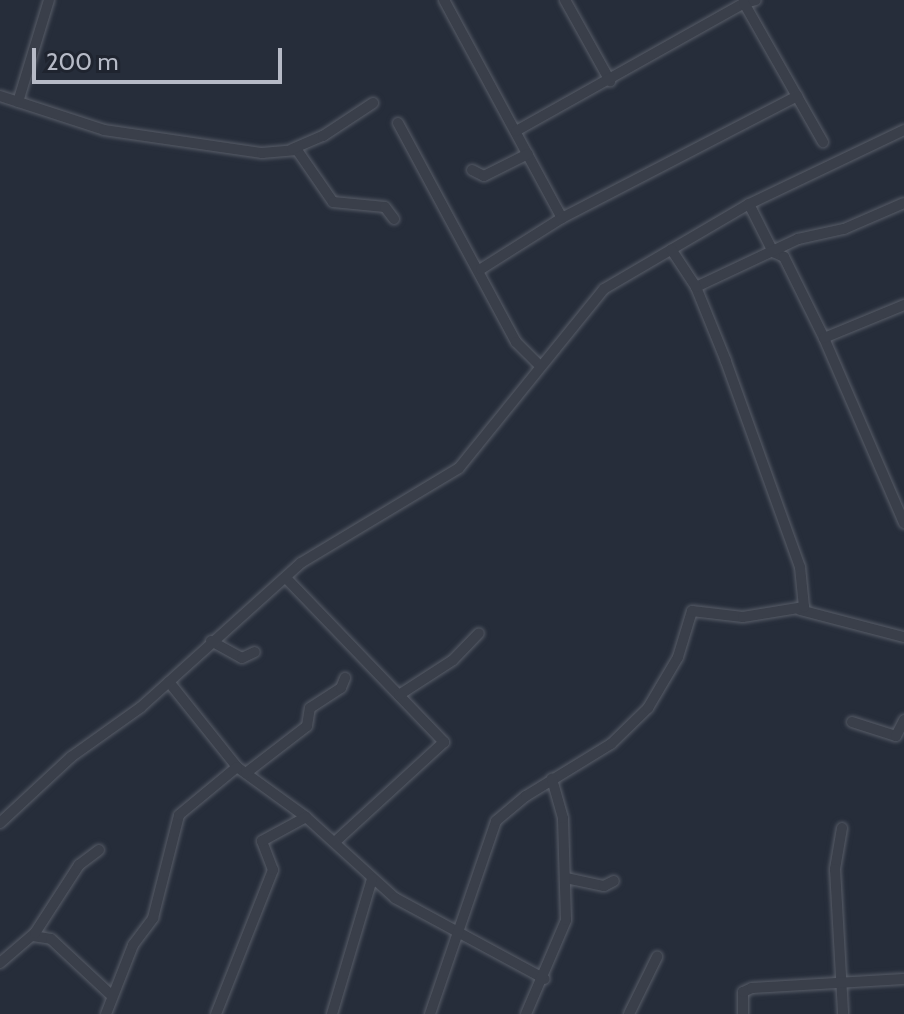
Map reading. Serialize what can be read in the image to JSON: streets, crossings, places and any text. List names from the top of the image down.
{
  "scale_bar": "200 m"
}
